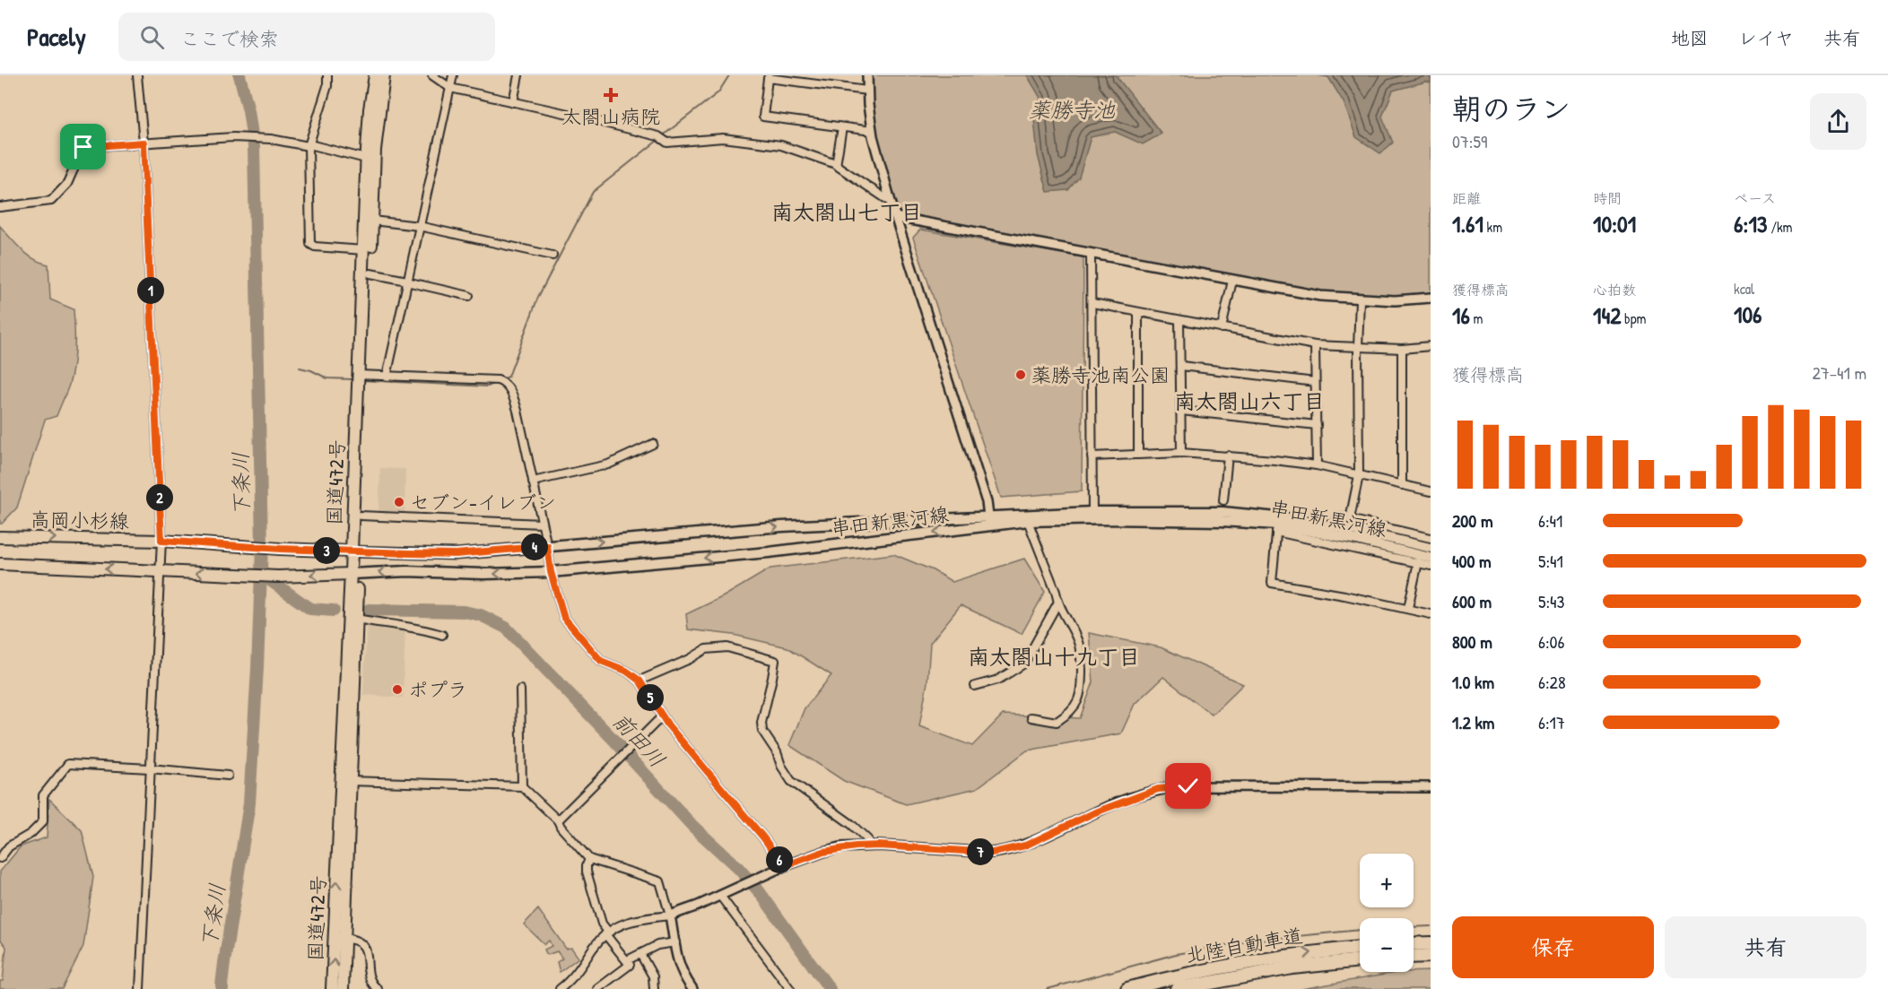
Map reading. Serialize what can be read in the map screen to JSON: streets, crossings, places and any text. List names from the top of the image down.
{
  "streets": {
    "highway": ["北陸自動車道"],
    "main road": ["国道472号", "串田新黒河線", "高岡小杉線"]
  },
  "crossings": [
    ["国道472号", "串田新黒河線"],
    ["国道472号", "高岡小杉線"],
    ["串田新黒河線", "高岡小杉線"]
  ],
  "districts": ["南太閤山七丁目", "南太閤山六丁目", "南太閤山十九丁目"],
  "water": ["薬勝寺池", "下条川", "前田川"],
  "places": {
    "health": ["太閤山病院"],
    "other": ["薬勝寺池南公園", "セブン-イレブン", "ポプラ"]
  },
  "page": {
    "header": "Pacely",
    "search": "ここで検索",
    "nav": ["地図", "レイヤ", "共有"],
    "heading": ["朝のラン", "07:59"],
    "stats": [
      ["距離", "1.61 km"],
      ["時間", "10:01"],
      ["ペース", "6:13 /km"],
      ["獲得標高", "16 m"],
      ["心拍数", "142 bpm"],
      ["kcal", "106"]
    ],
    "pins": [
      "1",
      "2",
      "4",
      "3",
      "5",
      "7",
      "6"
    ],
    "chart": ["獲得標高", "27–41 m"],
    "list": [
      {
        "name": "200 m",
        "note": "6:41"
      },
      {
        "name": "400 m",
        "note": "5:41"
      },
      {
        "name": "600 m",
        "note": "5:43"
      },
      {
        "name": "800 m",
        "note": "6:06"
      },
      {
        "name": "1.0 km",
        "note": "6:28"
      },
      {
        "name": "1.2 km",
        "note": "6:17"
      }
    ],
    "map_buttons": ["+", "−"],
    "buttons": ["保存", "共有"]
  }
}
